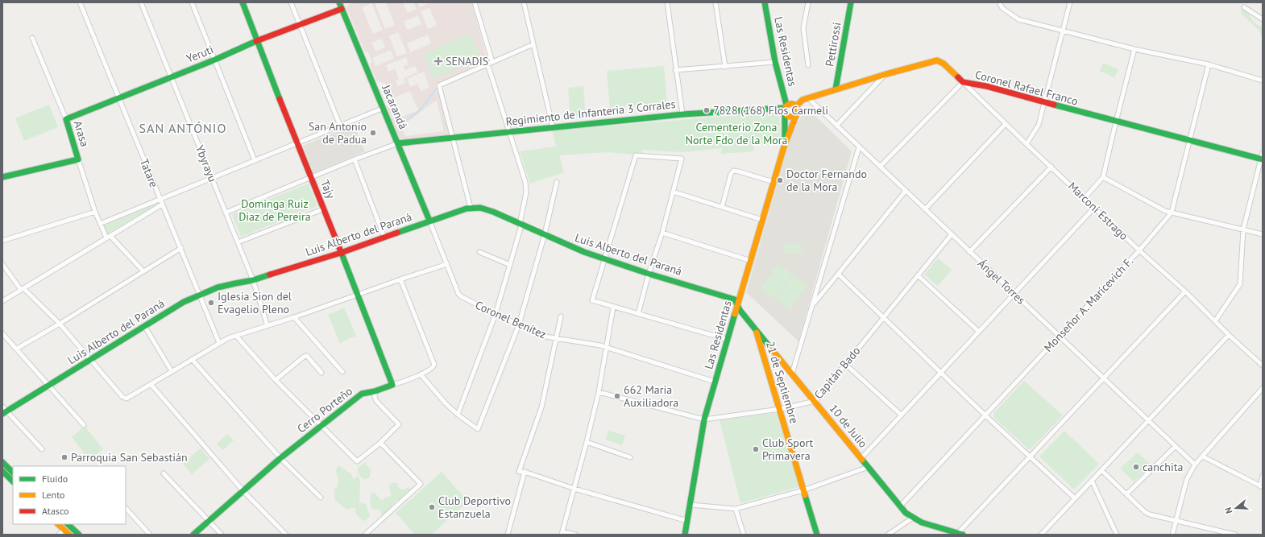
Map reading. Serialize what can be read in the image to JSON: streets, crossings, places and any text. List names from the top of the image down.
{
  "streets": {
    "main road": [
      "Pettirossi",
      "Las Residentas",
      "Yeruti",
      "Coronel Rafael Franco",
      "Jacarandá",
      "Regimiento de Infanteria 3 Corrales",
      "Arasa",
      "Tajy",
      "Luis Alberto del Paraná",
      "21 de Septiembre",
      "Cerro Porteño",
      "10 de Julio"
    ],
    "street": [
      "Ybyrayu",
      "Tatare",
      "Marconi Estrago",
      "Ángel Torres",
      "Monseñor A. Maricevich F.",
      "Coronel Benítez",
      "Capitán Bado"
    ]
  },
  "crossings": [
    ["Pettirossi", "Coronel Rafael Franco"],
    ["Las Residentas", "Coronel Rafael Franco"],
    ["Las Residentas", "Regimiento de Infanteria 3 Corrales"],
    ["Las Residentas", "Luis Alberto del Paraná"],
    ["Las Residentas", "Coronel Benítez"],
    ["Las Residentas", "Capitán Bado"],
    ["Las Residentas", "10 de Julio"],
    ["Yeruti", "Jacarandá"],
    ["Yeruti", "Arasa"],
    ["Yeruti", "Ybyrayu"],
    ["Yeruti", "Tatare"],
    ["Yeruti", "Tajy"],
    ["Coronel Rafael Franco", "Regimiento de Infanteria 3 Corrales"],
    ["Coronel Rafael Franco", "Marconi Estrago"],
    ["Coronel Rafael Franco", "Ángel Torres"],
    ["Coronel Rafael Franco", "Monseñor A. Maricevich F."],
    ["Jacarandá", "Regimiento de Infanteria 3 Corrales"],
    ["Jacarandá", "Luis Alberto del Paraná"],
    ["Jacarandá", "Coronel Benítez"],
    ["Ybyrayu", "Luis Alberto del Paraná"],
    ["Tatare", "Luis Alberto del Paraná"],
    ["Tajy", "Luis Alberto del Paraná"],
    ["Tajy", "Cerro Porteño"],
    ["Marconi Estrago", "Monseñor A. Maricevich F."],
    ["Luis Alberto del Paraná", "Coronel Benítez"],
    ["Luis Alberto del Paraná", "10 de Julio"],
    ["Ángel Torres", "Monseñor A. Maricevich F."],
    ["Ángel Torres", "Capitán Bado"],
    ["Monseñor A. Maricevich F.", "10 de Julio"],
    ["Capitán Bado", "21 de Septiembre"],
    ["Capitán Bado", "10 de Julio"],
    ["21 de Septiembre", "10 de Julio"]
  ],
  "districts": ["SAN ANTÓNIO"],
  "parks": ["Cementerio Zona Norte Fdo de la Mora", "Dominga Ruiz Diaz de Pereira"],
  "places": {
    "health": ["SENADIS"],
    "other": [
      "7828 (168) Flos Carmeli",
      "San Antonio de Padua",
      "Doctor Fernando de la Mora",
      "Iglesia Sion del Evagelio Pleno",
      "662 Maria Auxiliadora",
      "Club Sport Primavera",
      "Parroquia San Sebastián",
      "canchita",
      "Club Deportivo Estanzuela"
    ]
  },
  "legend": ["Fluido", "Lento", "Atasco"],
  "north": "left"
}
